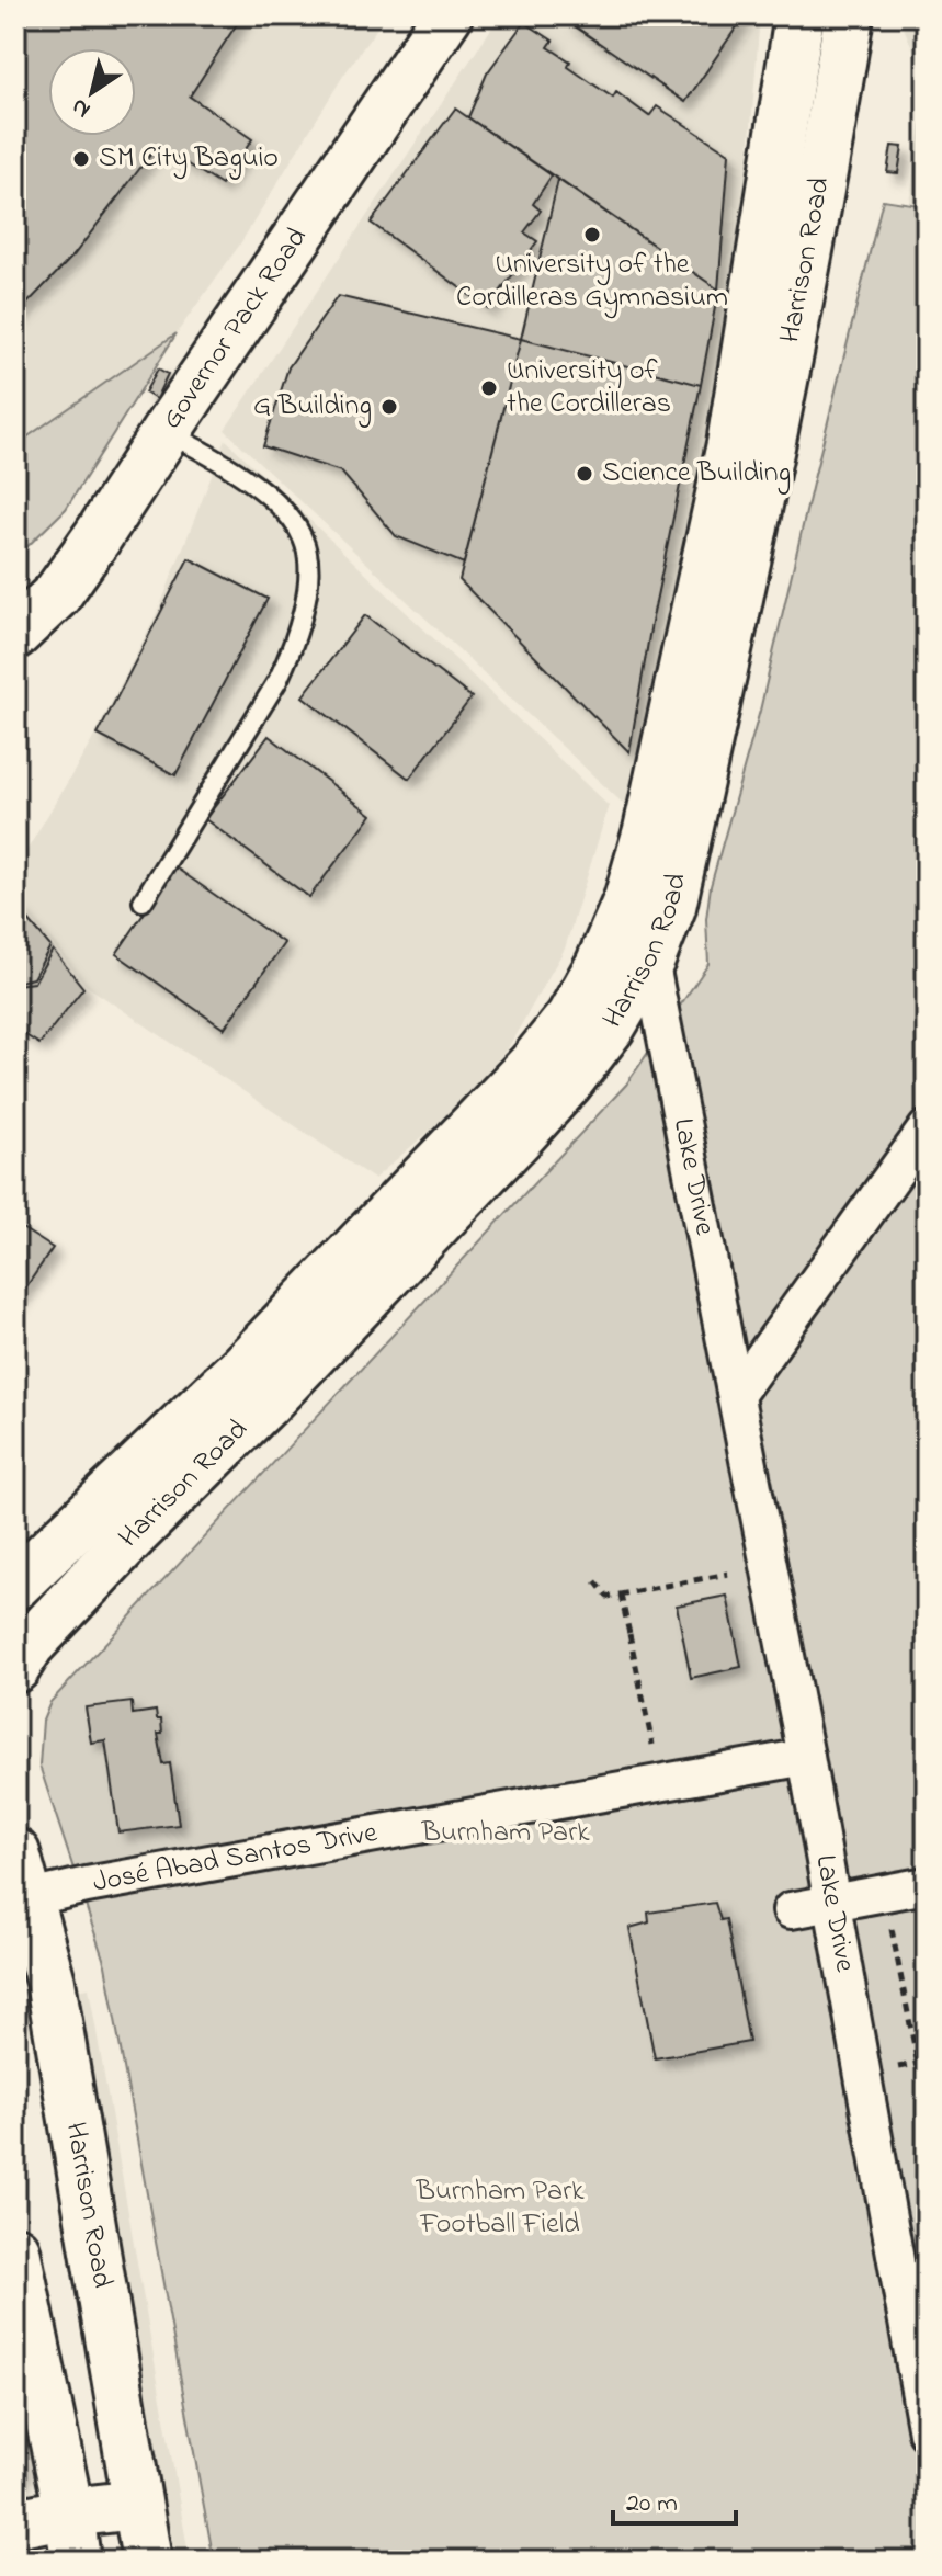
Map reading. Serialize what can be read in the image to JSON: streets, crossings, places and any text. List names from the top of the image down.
{
  "streets": {
    "main road": ["Harrison Road", "Governor Pack Road"],
    "street": ["Lake Drive", "José Abad Santos Drive"]
  },
  "crossings": [
    ["Harrison Road", "Lake Drive"],
    ["Harrison Road", "José Abad Santos Drive"],
    ["Lake Drive", "José Abad Santos Drive"]
  ],
  "parks": ["Burnham Park", "Burnham Park Football Field"],
  "places": [
    "SM City Baguio",
    "University of the Cordilleras Gymnasium",
    "University of the Cordilleras",
    "G Building",
    "Science Building"
  ],
  "scale_bar": "20 m",
  "north": "bottom left"
}
